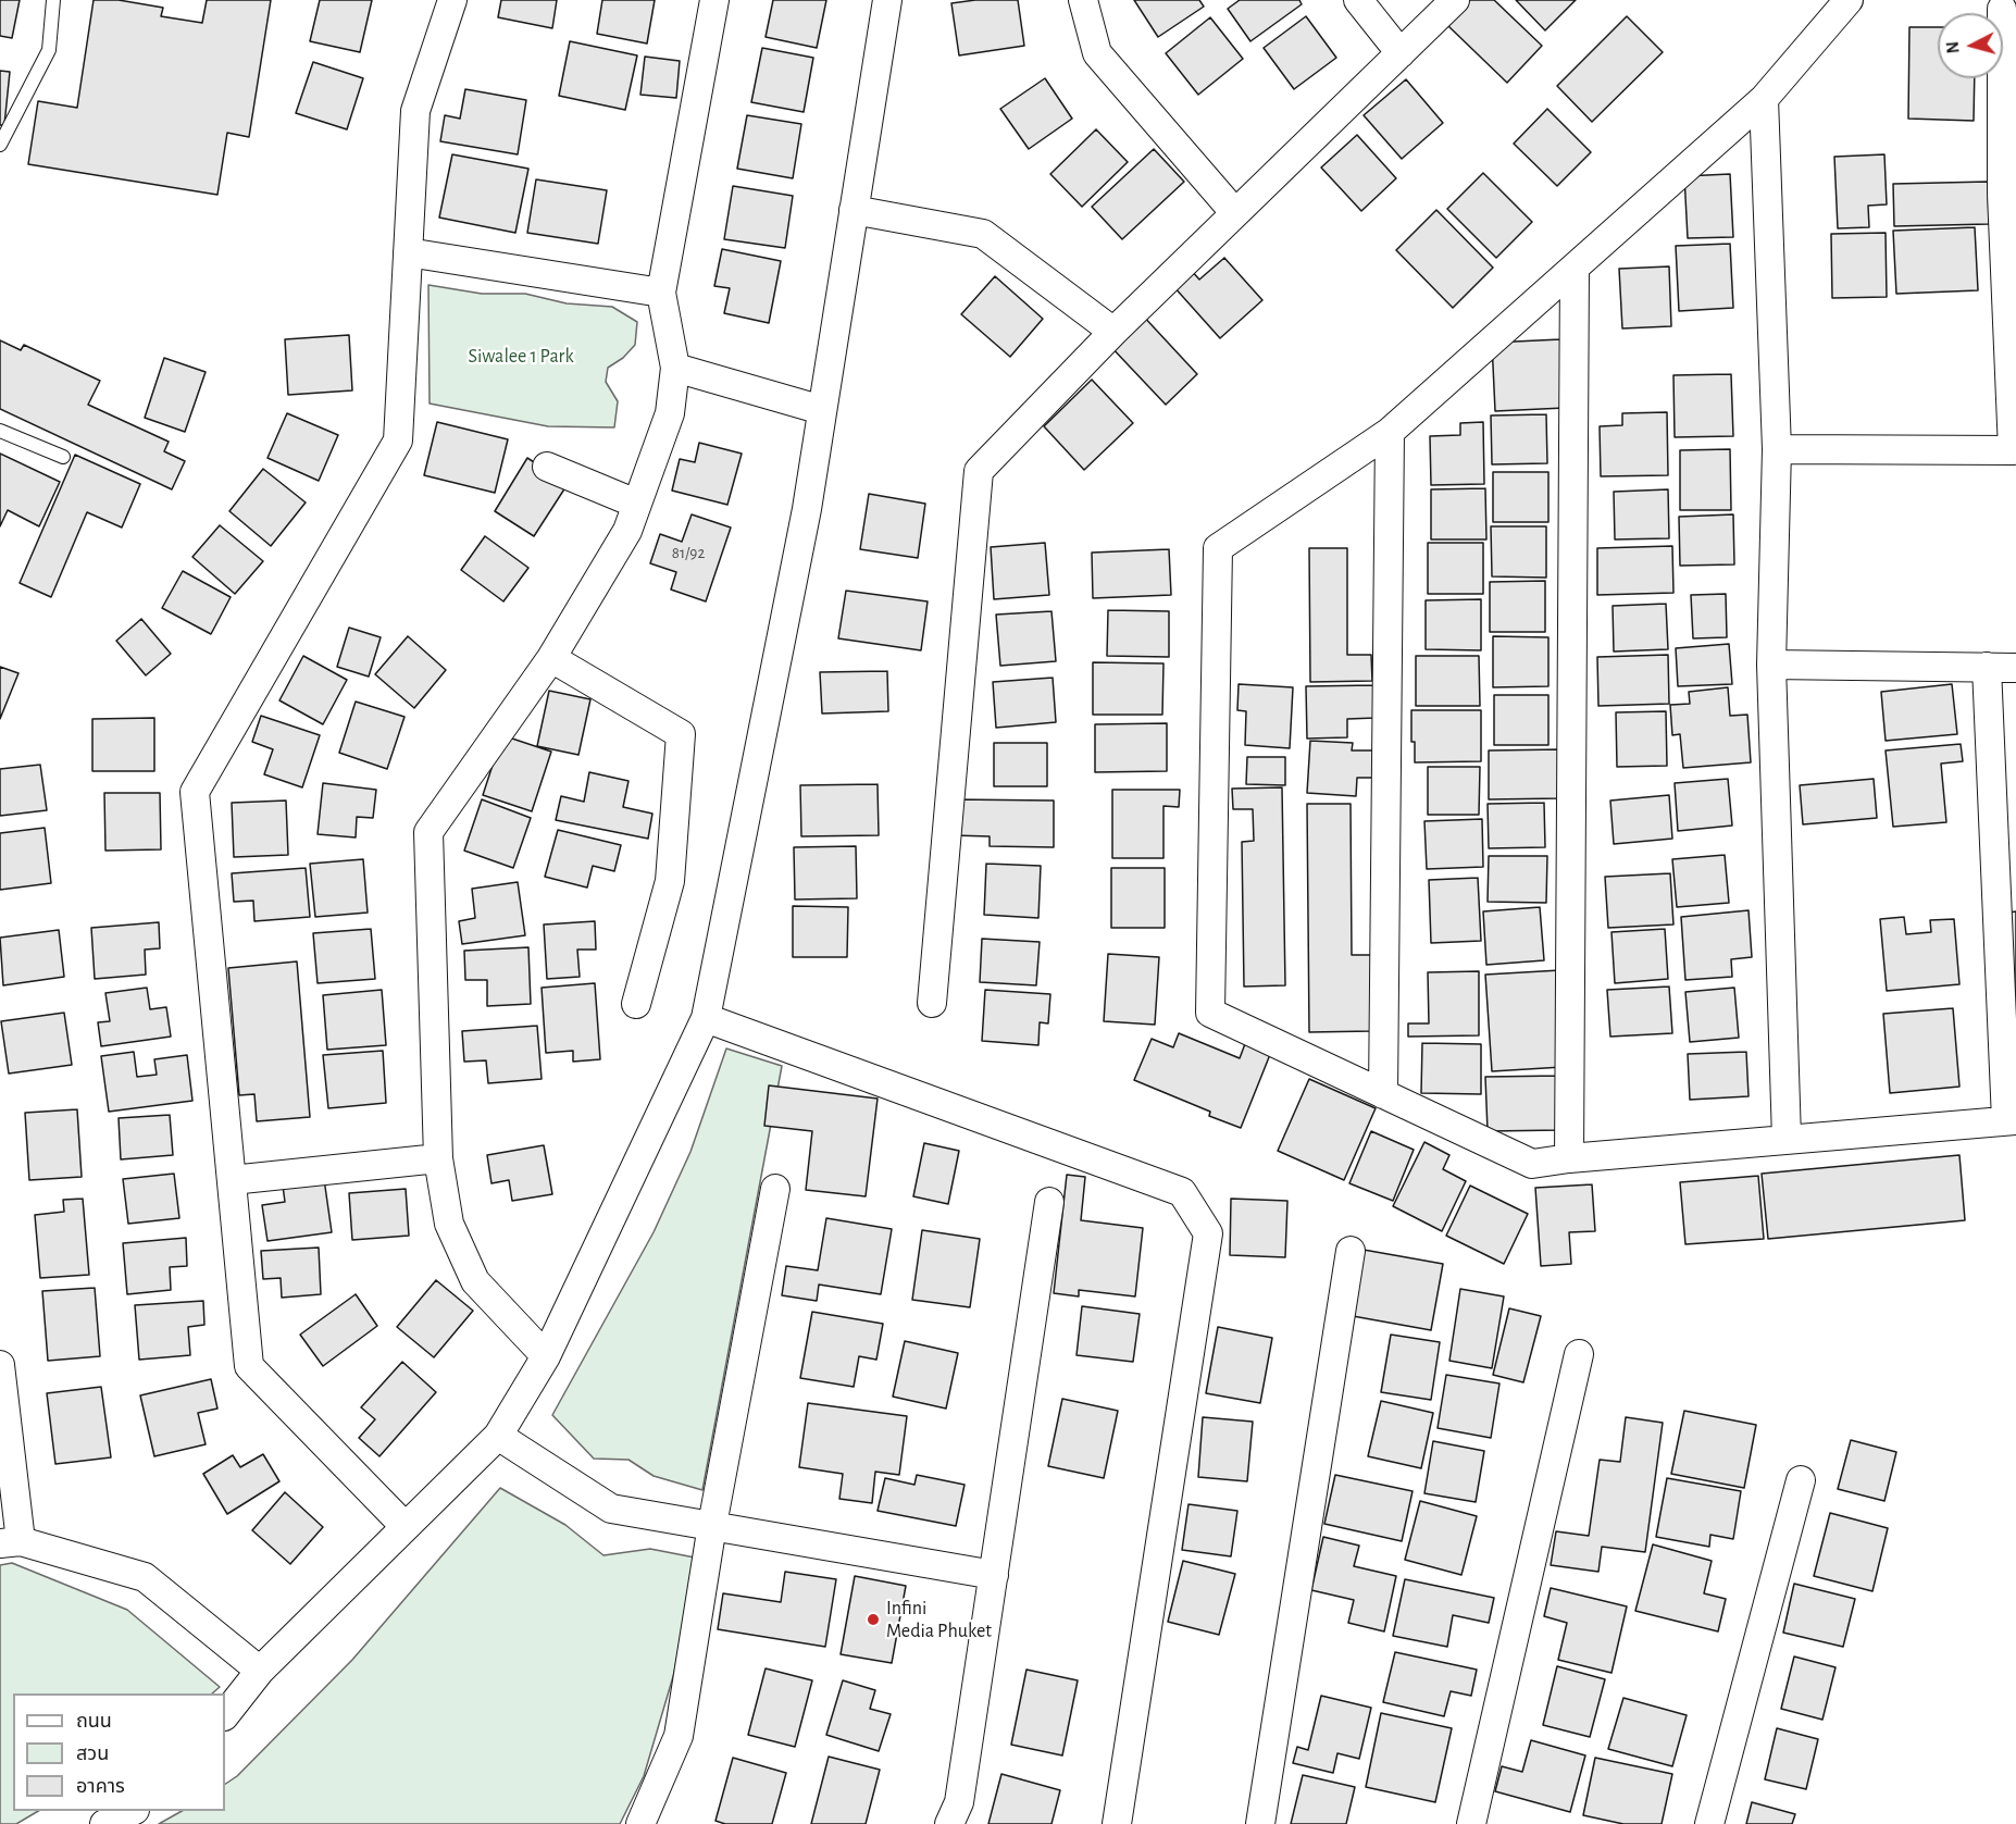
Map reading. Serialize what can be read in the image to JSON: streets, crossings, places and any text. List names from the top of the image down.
{
  "parks": ["Siwalee 1 Park"],
  "places": ["Infini Media Phuket"],
  "house_numbers": ["81/92"],
  "legend": ["ถนน", "สวน", "อาคาร"],
  "north": "left"
}
